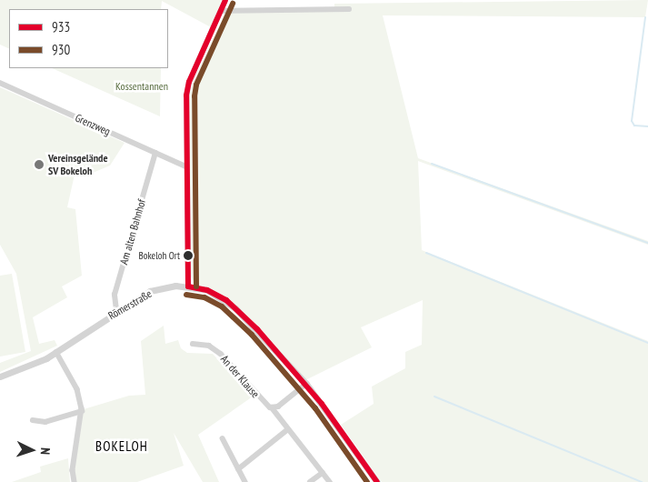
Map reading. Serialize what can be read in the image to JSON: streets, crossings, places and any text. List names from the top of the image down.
{
  "streets": {
    "street": [
      "Grenzweg",
      "Am alten Bahnhof",
      "Römerstraße",
      "An der Klause"
    ]
  },
  "crossings": [
    ["Grenzweg", "Am alten Bahnhof"],
    ["Am alten Bahnhof", "Römerstraße"]
  ],
  "districts": ["BOKELOH"],
  "parks": ["Kossentannen"],
  "places": ["Vereinsgelände SV Bokeloh", "Bokeloh Ort"],
  "lines": ["transit line 933", "transit line 930"],
  "legend": ["933", "930"],
  "north": "right"
}
